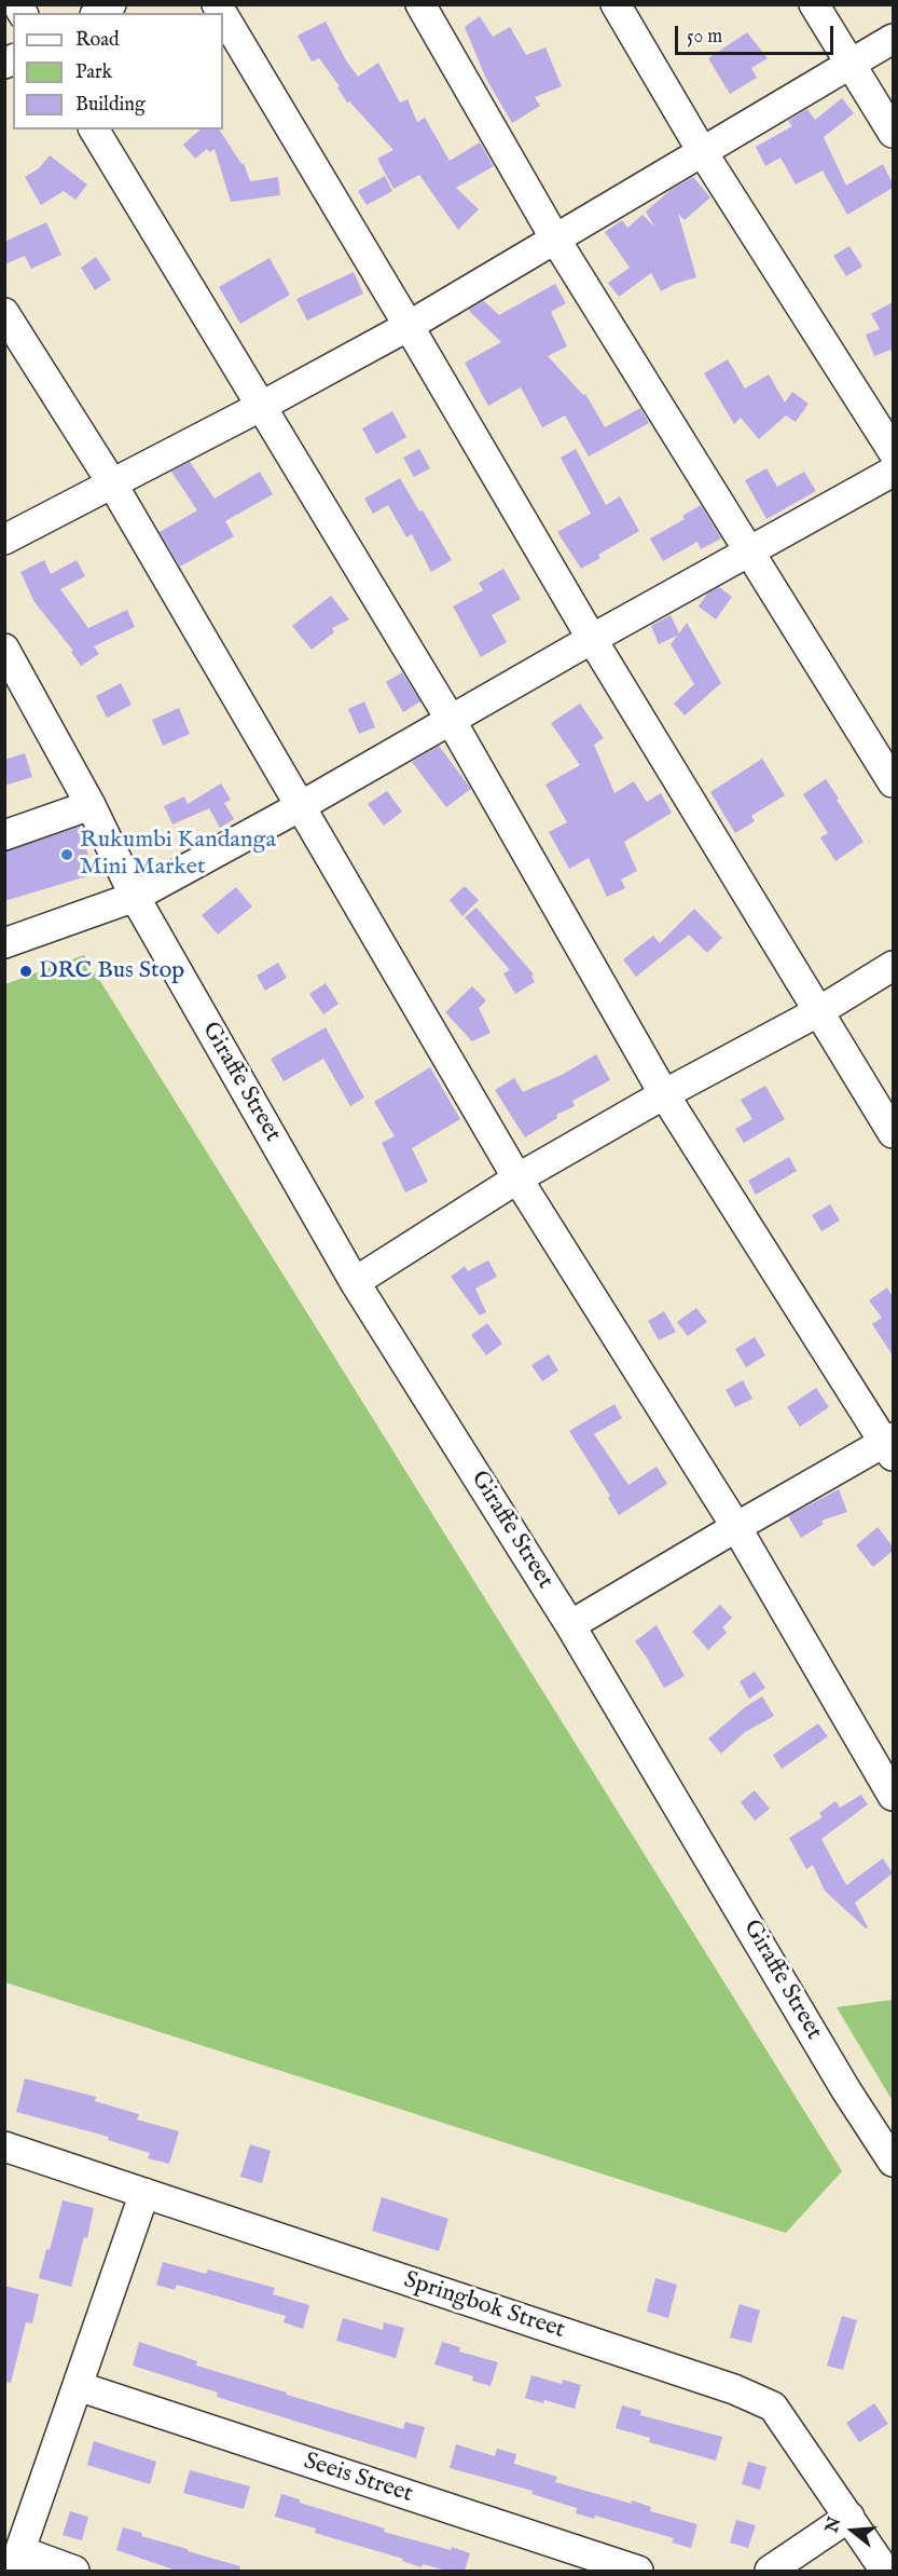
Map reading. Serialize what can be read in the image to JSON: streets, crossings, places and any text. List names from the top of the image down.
{
  "streets": {
    "street": ["Giraffe Street", "Springbok Street", "Seeis Street"]
  },
  "places": ["Rukumbi Kandanga Mini Market", "DRC Bus Stop"],
  "legend": ["Road", "Park", "Building"],
  "scale_bar": "50 m",
  "north": "left"
}
